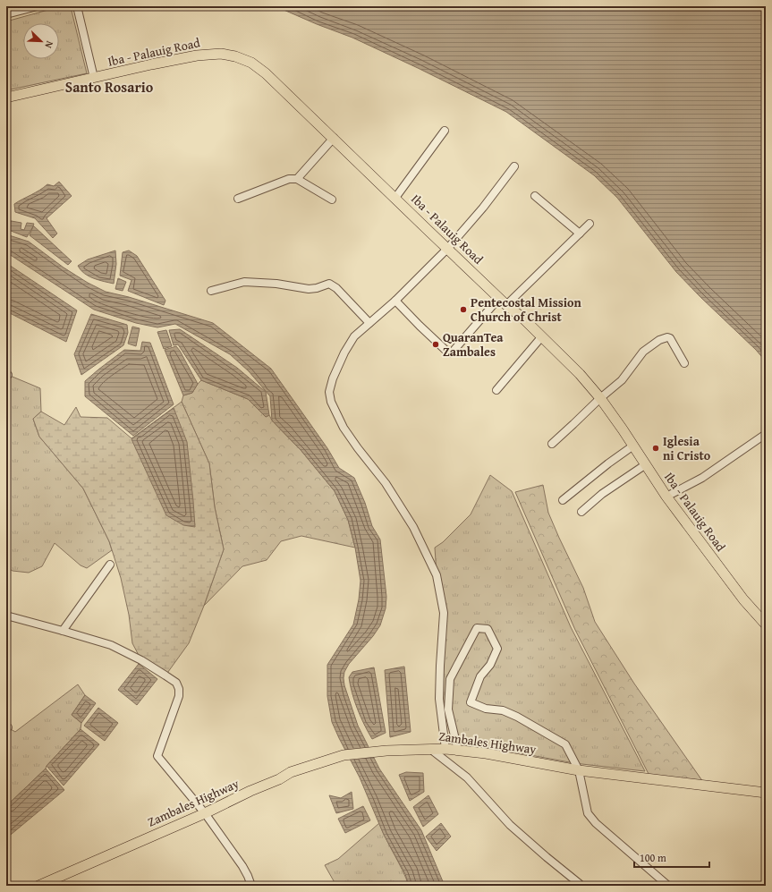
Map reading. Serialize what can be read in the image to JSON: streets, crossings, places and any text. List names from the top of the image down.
{
  "streets": {
    "main road": ["Iba - Palauig Road", "Zambales Highway"]
  },
  "districts": ["Santo Rosario"],
  "places": ["Pentecostal Mission Church of Christ", "QuaranTea Zambales", "Iglesia ni Cristo"],
  "scale_bar": "100 m",
  "north": "bottom right"
}
